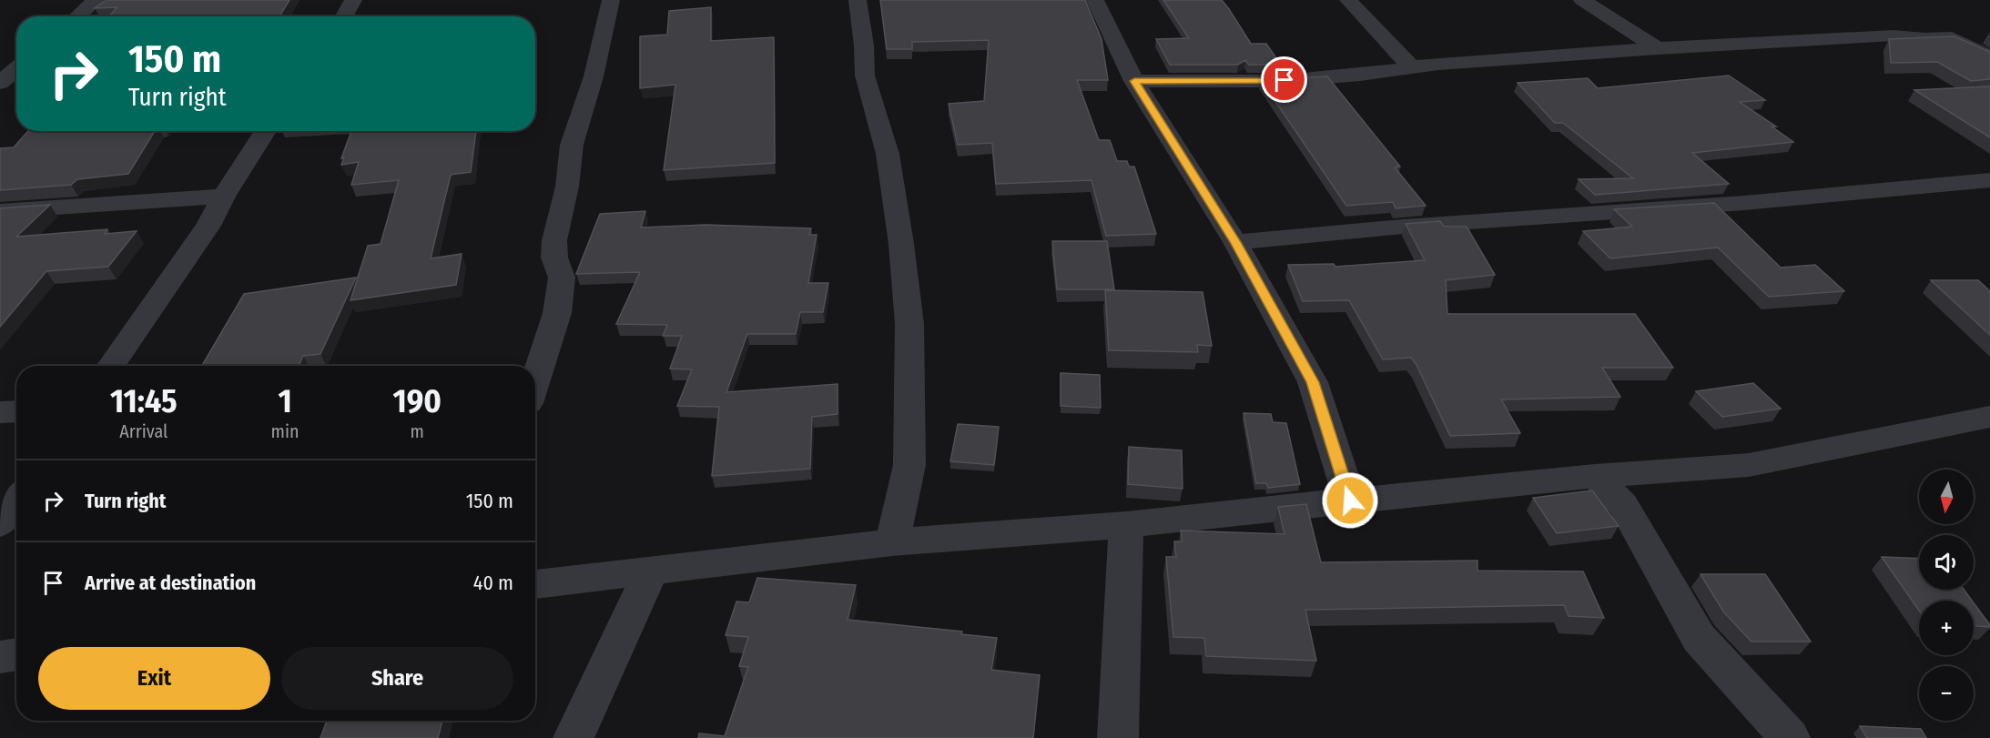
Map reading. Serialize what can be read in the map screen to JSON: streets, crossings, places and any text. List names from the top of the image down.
{
  "north": "bottom",
  "page": {
    "turn": ["150 m", "Turn right"],
    "eta": [
      "11:45",
      "Arrival",
      "1",
      "min",
      "190",
      "m"
    ],
    "list": [
      {
        "name": "Turn right",
        "value": "150 m"
      },
      {
        "name": "Arrive at destination",
        "value": "40 m"
      }
    ],
    "map_buttons": ["+", "−"],
    "buttons": ["Exit", "Share"]
  }
}
